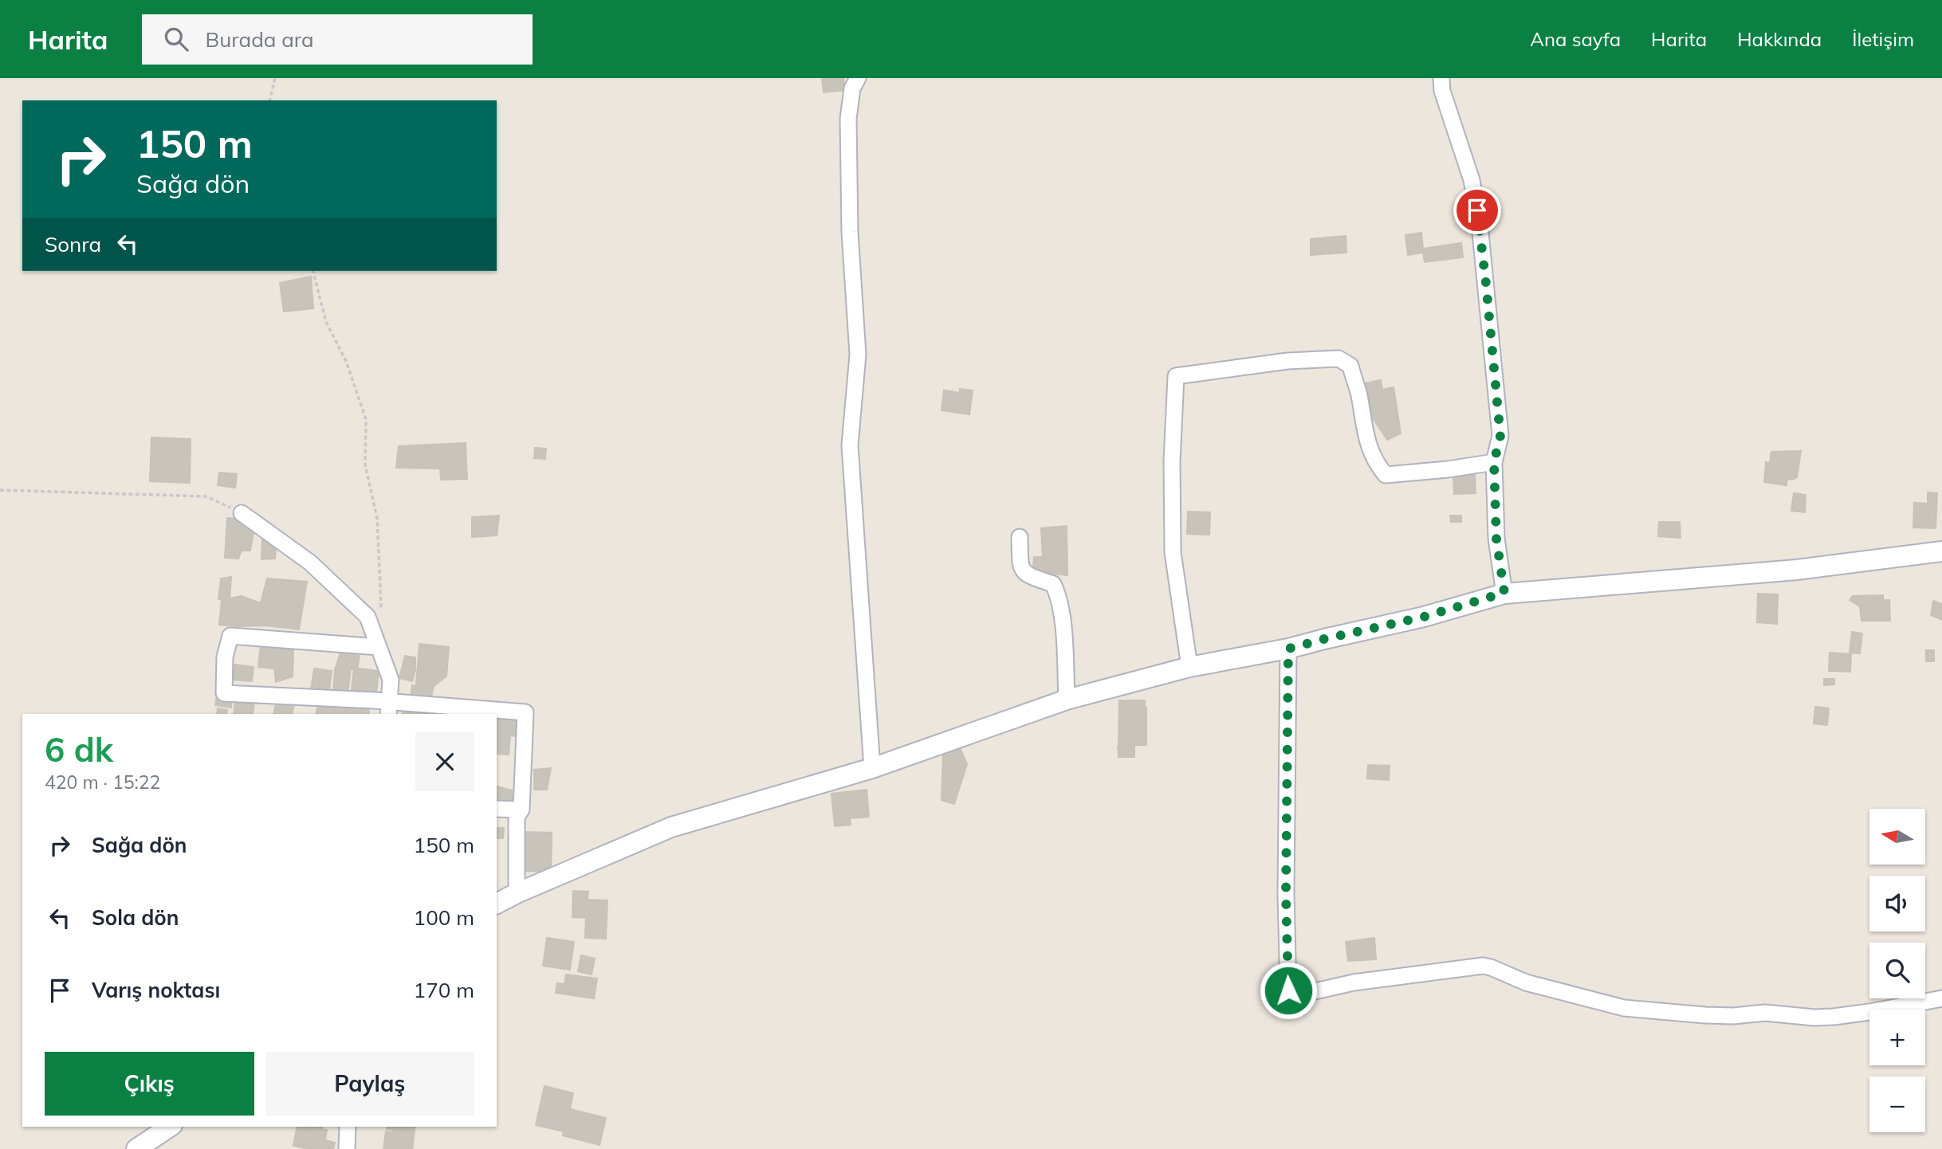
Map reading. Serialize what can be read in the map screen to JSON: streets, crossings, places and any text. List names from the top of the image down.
{
  "north": "left",
  "page": {
    "header": "Harita",
    "search": "Burada ara",
    "nav": [
      "Ana sayfa",
      "Harita",
      "Hakkında",
      "İletişim"
    ],
    "turn": ["150 m", "Sağa dön"],
    "then": "Sonra",
    "heading": ["6 dk", "420 m · 15:22"],
    "map_buttons": ["+", "−"],
    "list": [
      {
        "name": "Sağa dön",
        "value": "150 m"
      },
      {
        "name": "Sola dön",
        "value": "100 m"
      },
      {
        "name": "Varış noktası",
        "value": "170 m"
      }
    ],
    "buttons": ["Çıkış", "Paylaş"]
  }
}
